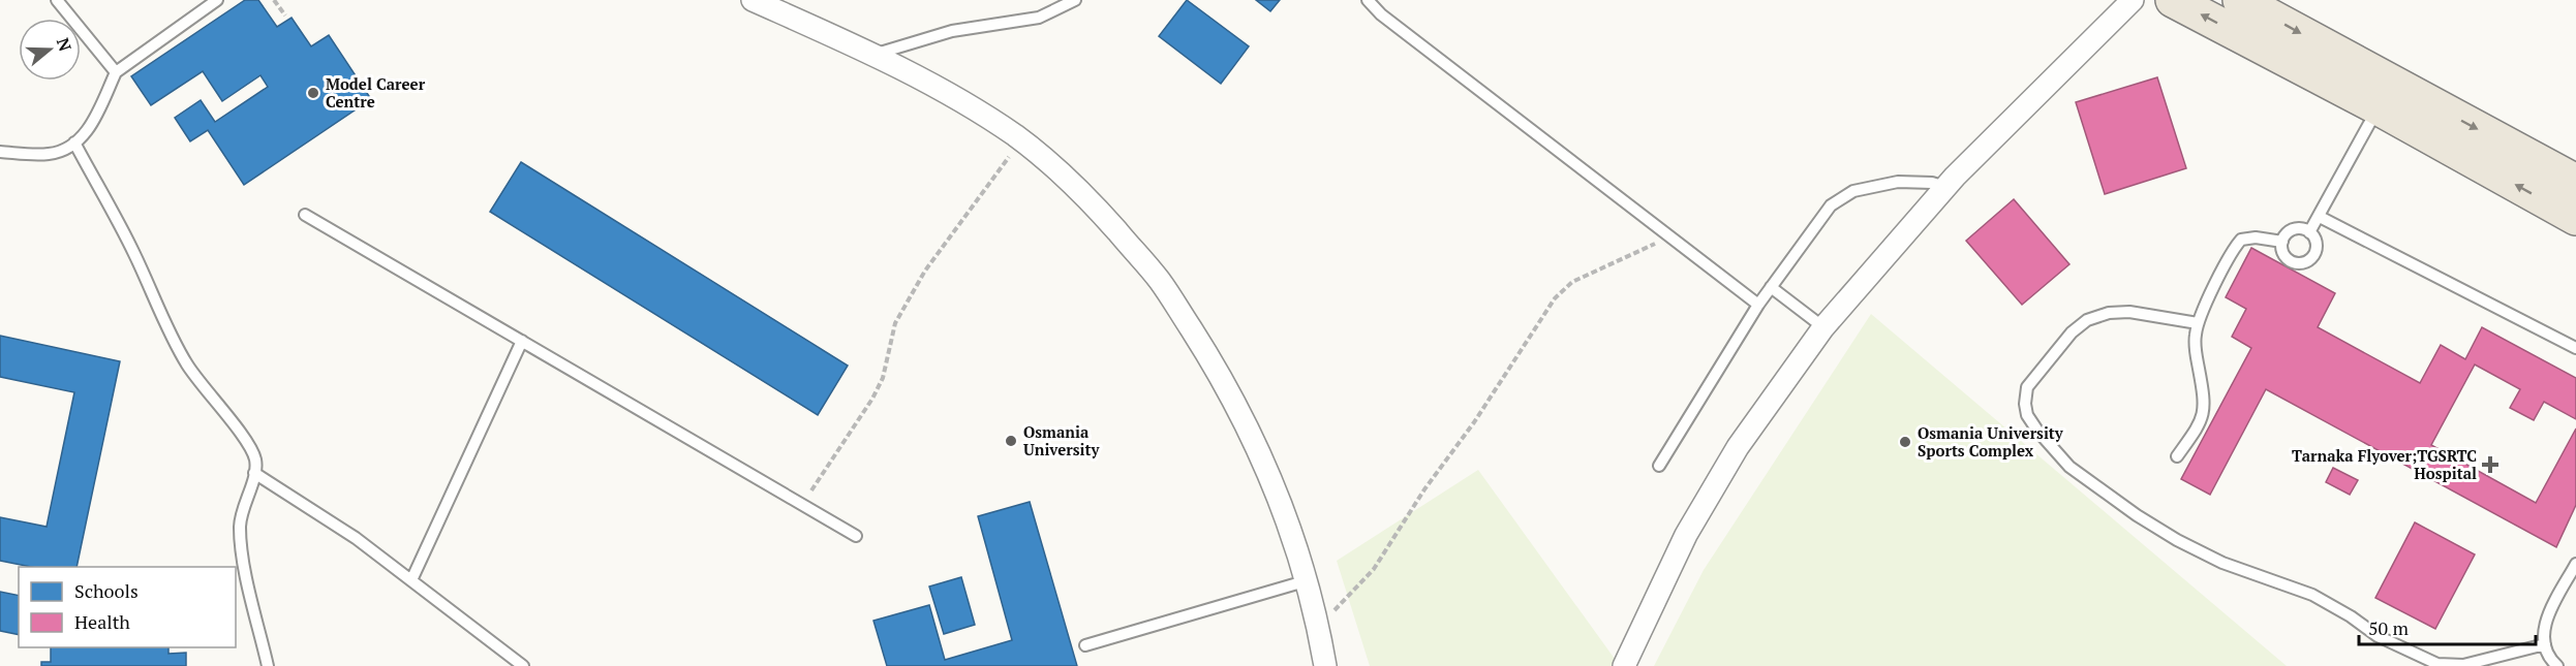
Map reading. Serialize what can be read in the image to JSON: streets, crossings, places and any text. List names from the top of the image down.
{
  "places": {
    "other": ["Model Career Centre", "Osmania University", "Osmania University Sports Complex"],
    "health": ["Tarnaka Flyover;TGSRTC Hospital"]
  },
  "legend": ["Schools", "Health"],
  "scale_bar": "50 m",
  "north": "right"
}
